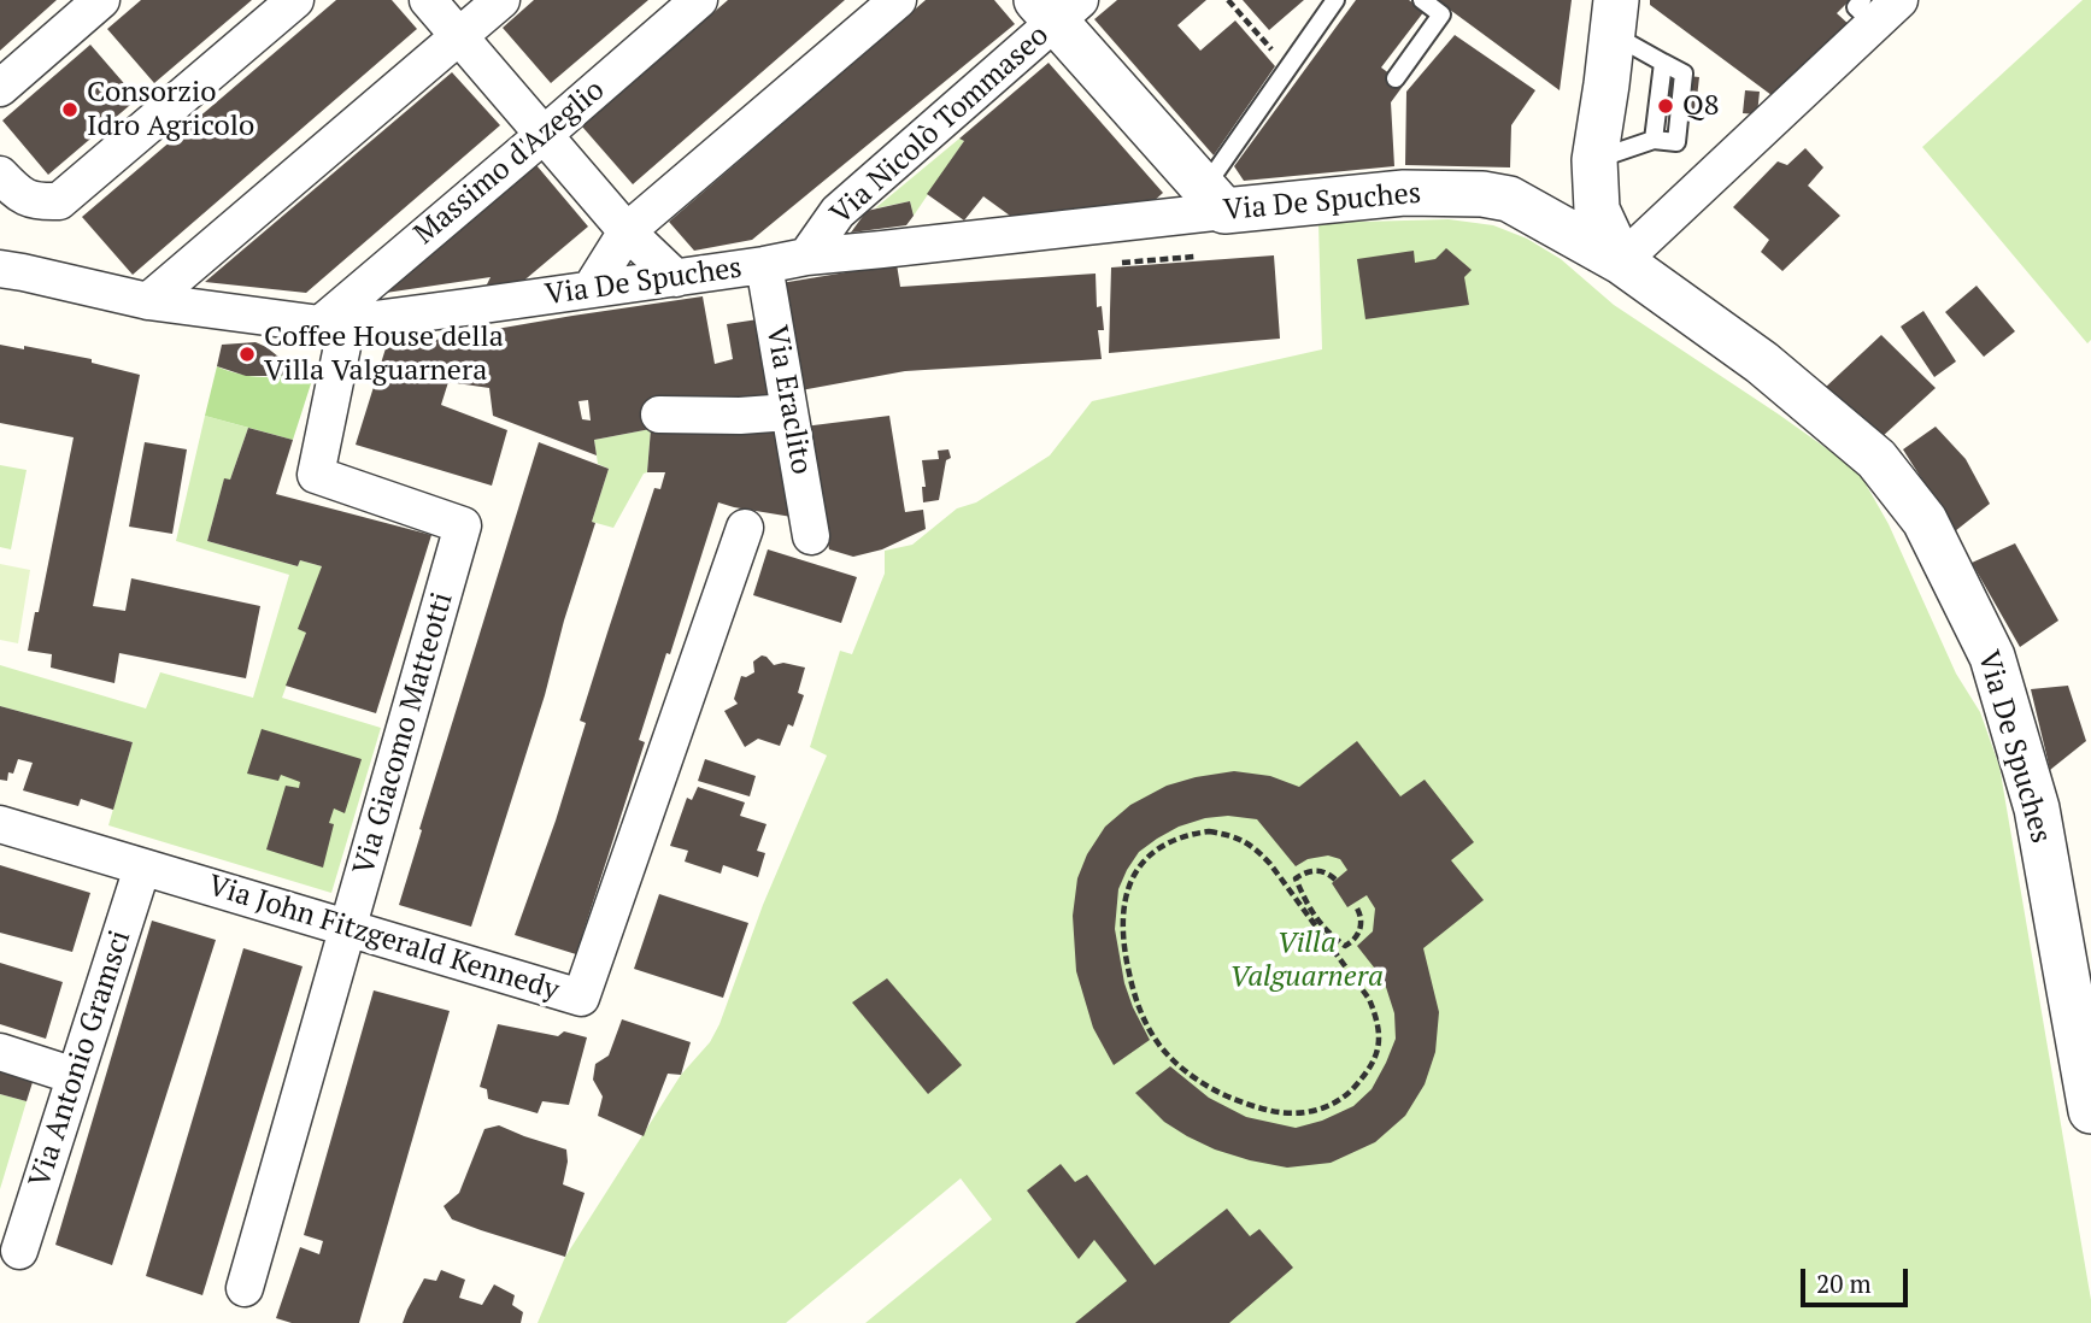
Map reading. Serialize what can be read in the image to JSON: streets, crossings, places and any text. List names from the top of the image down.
{
  "streets": {
    "street": [
      "Via Nicolò Tommaseo",
      "Massimo d'Azeglio",
      "Via De Spuches",
      "Via Eraclito",
      "Via Giacomo Matteotti",
      "Via John Fitzgerald Kennedy",
      "Via Antonio Gramsci"
    ]
  },
  "crossings": [
    ["Via Nicolò Tommaseo", "Via De Spuches"],
    ["Massimo d'Azeglio", "Via De Spuches"],
    ["Massimo d'Azeglio", "Via Giacomo Matteotti"],
    ["Via De Spuches", "Via Eraclito"],
    ["Via De Spuches", "Via Giacomo Matteotti"],
    ["Via Giacomo Matteotti", "Via John Fitzgerald Kennedy"],
    ["Via John Fitzgerald Kennedy", "Via Antonio Gramsci"]
  ],
  "parks": ["Villa Valguarnera"],
  "places": ["Q8", "Consorzio Idro Agricolo", "Coffee House della Villa Valguarnera"],
  "scale_bar": "20 m"
}
